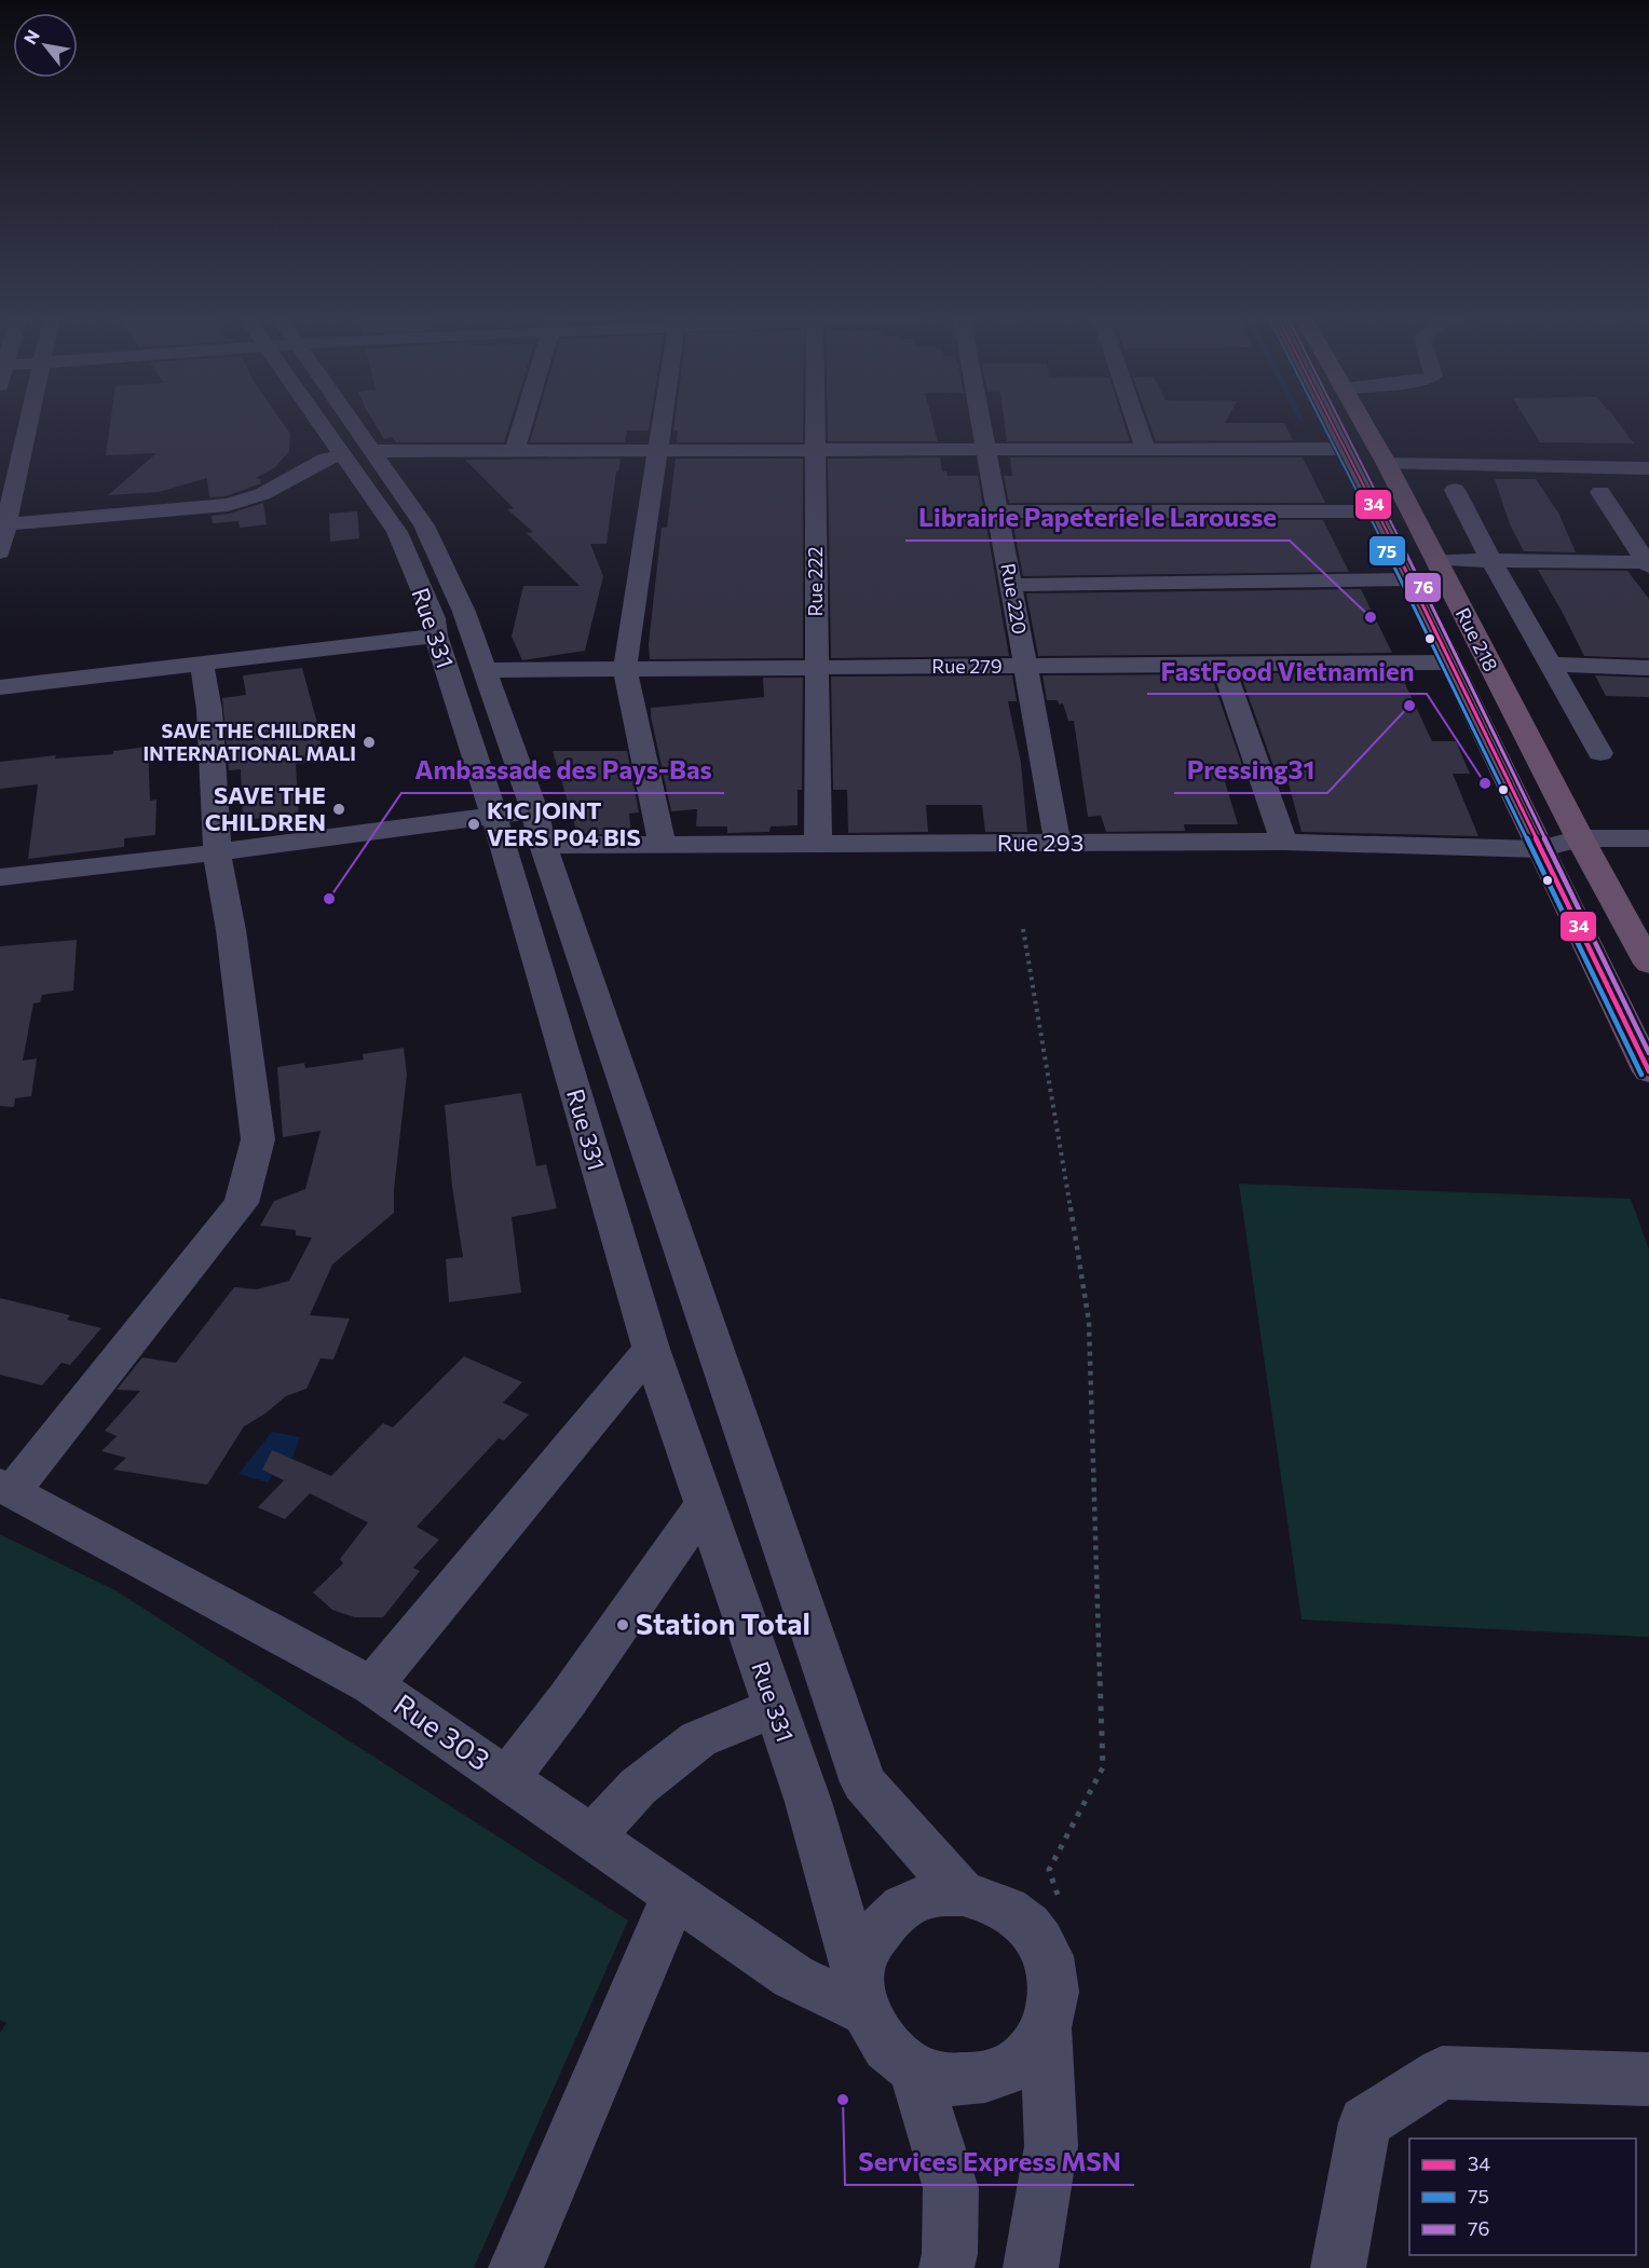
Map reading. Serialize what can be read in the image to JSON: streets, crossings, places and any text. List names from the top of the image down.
{
  "streets": {
    "highway": ["Rue 218"],
    "street": [
      "Rue 222",
      "Rue 220",
      "Rue 331",
      "Rue 279",
      "Rue 293",
      "Rue 303"
    ]
  },
  "crossings": [
    ["Rue 222", "Rue 279"],
    ["Rue 222", "Rue 293"],
    ["Rue 220", "Rue 279"],
    ["Rue 220", "Rue 293"],
    ["Rue 331", "Rue 279"],
    ["Rue 331", "Rue 293"],
    ["Rue 331", "Rue 303"],
    ["Rue 218", "Rue 279"],
    ["Rue 218", "Rue 293"]
  ],
  "places": [
    "Librairie Papeterie le Larousse",
    "Pressing31",
    "SAVE THE CHILDREN INTERNATIONAL MALI",
    "FastFood Vietnamien",
    "SAVE THE CHILDREN",
    "K1C JOINT VERS P04 BIS",
    "Ambassade des Pays-Bas",
    "Station Total",
    "Services Express MSN"
  ],
  "lines": ["transit line 34", "transit line 75", "transit line 76"],
  "legend": ["34", "75", "76"],
  "north": "top left"
}
